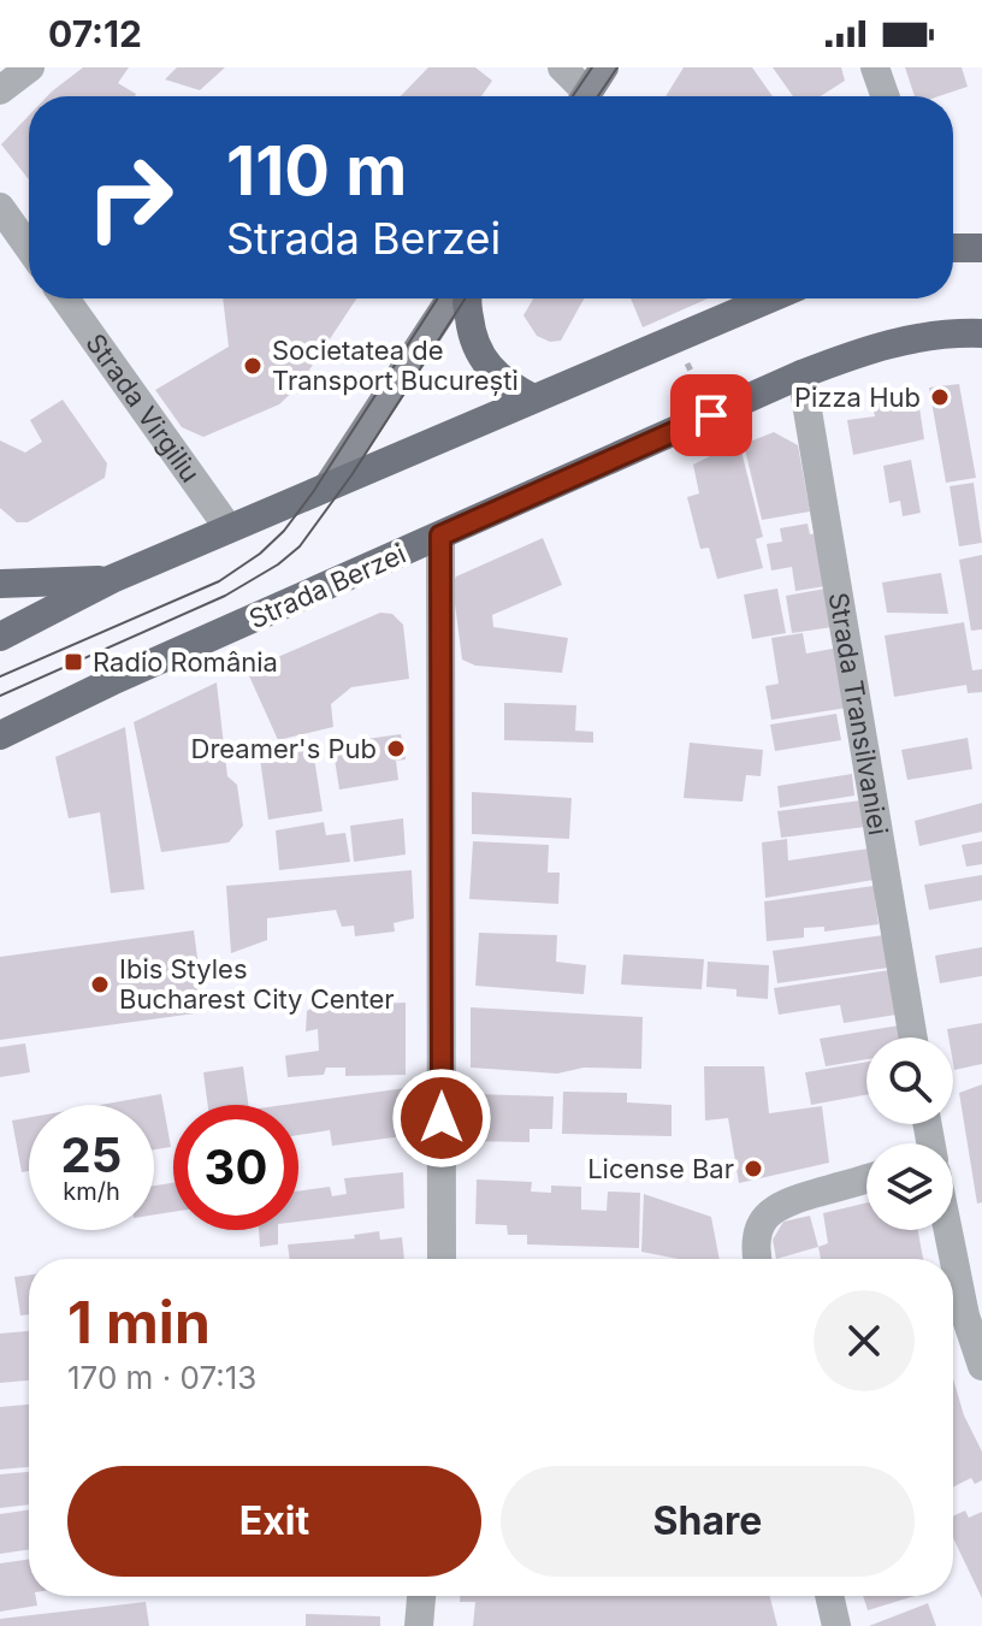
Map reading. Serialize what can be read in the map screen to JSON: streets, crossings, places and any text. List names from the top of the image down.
{
  "streets": {
    "main road": ["Strada Berzei"],
    "street": ["Strada Virgiliu", "Strada Transilvaniei"]
  },
  "crossings": [
    ["Strada Berzei", "Strada Transilvaniei"]
  ],
  "places": {
    "other": [
      "Societatea de Transport București",
      "Pizza Hub",
      "Dreamer's Pub",
      "Ibis Styles Bucharest City Center",
      "License Bar"
    ],
    "transit": ["Radio România"]
  },
  "page": {
    "status": "07:12",
    "turn": ["110 m", "Strada Berzei"],
    "speed": "25 km/h",
    "limit": "30",
    "heading": ["1 min", "170 m · 07:13"],
    "buttons": ["Exit", "Share"]
  }
}
